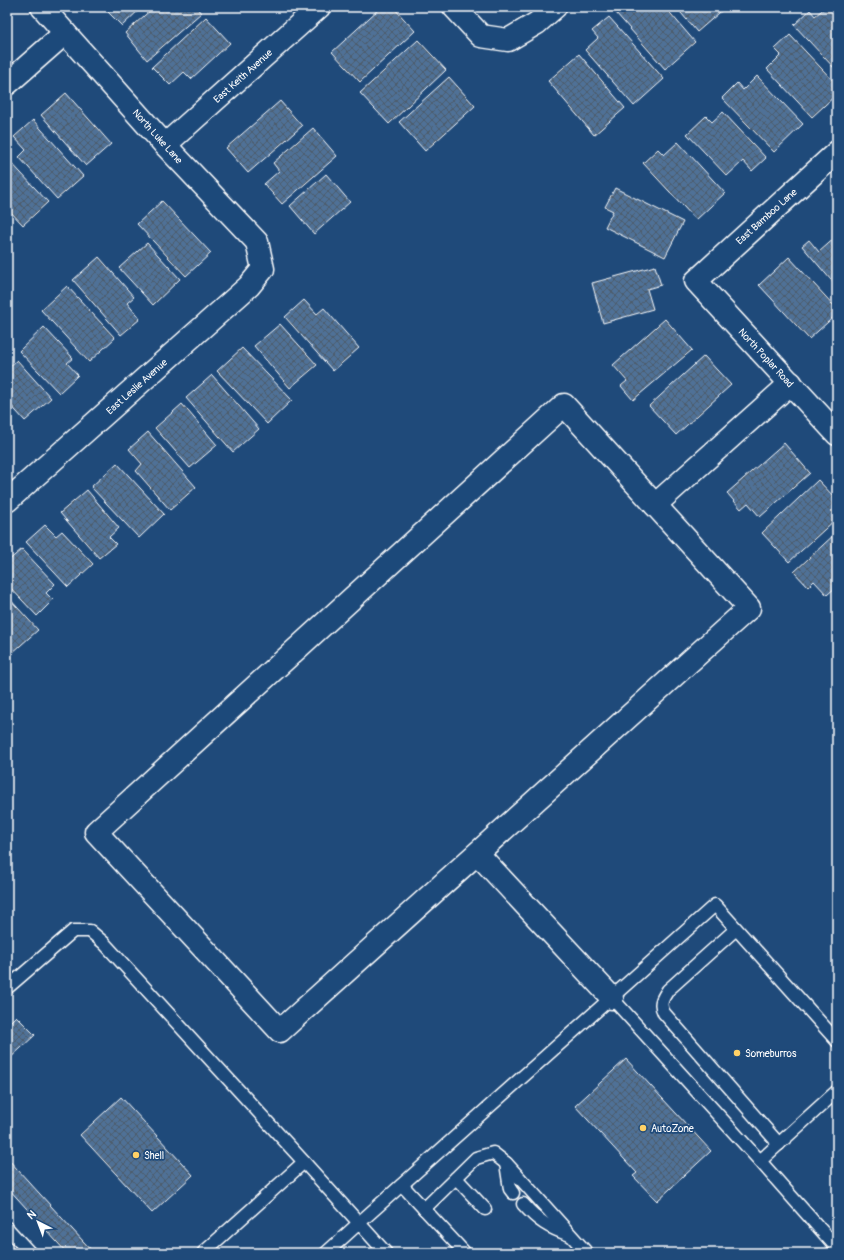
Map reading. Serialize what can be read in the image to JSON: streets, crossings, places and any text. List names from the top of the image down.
{
  "streets": {
    "street": [
      "East Keith Avenue",
      "North Luke Lane",
      "East Bamboo Lane",
      "North Poplar Road",
      "East Leslie Avenue"
    ]
  },
  "crossings": [
    ["East Keith Avenue", "North Luke Lane"],
    ["North Luke Lane", "East Leslie Avenue"],
    ["East Bamboo Lane", "North Poplar Road"]
  ],
  "places": ["Someburros", "AutoZone", "Shell"],
  "north": "top left"
}
